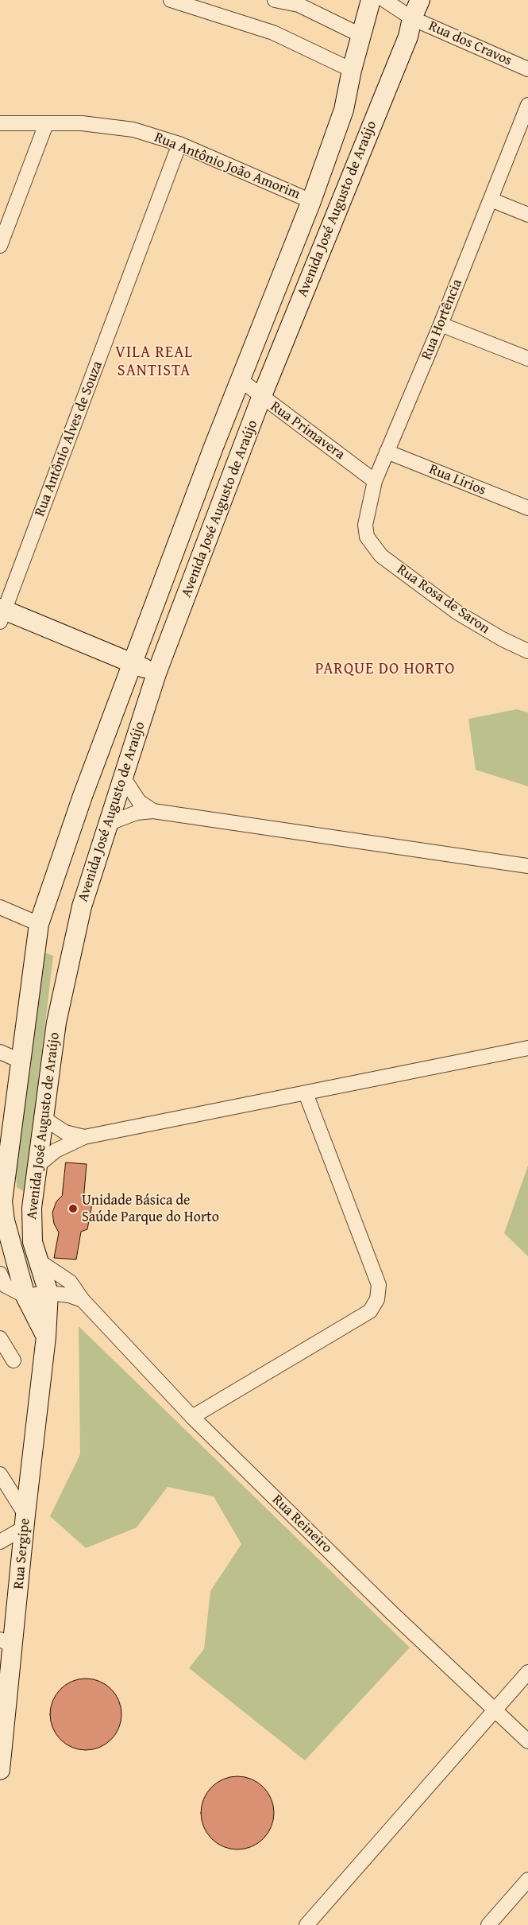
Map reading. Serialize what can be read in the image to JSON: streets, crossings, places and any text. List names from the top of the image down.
{
  "streets": {
    "street": [
      "Rua dos Cravos",
      "Rua Antônio João Amorim",
      "Avenida José Augusto de Araújo",
      "Rua Hortência",
      "Rua Primavera",
      "Rua Antônio Alves de Souza",
      "Rua Lirios",
      "Rua Rosa de Saron",
      "Rua Reineiro",
      "Rua Sergipe"
    ]
  },
  "crossings": [
    ["Rua dos Cravos", "Avenida José Augusto de Araújo"],
    ["Rua Antônio João Amorim", "Avenida José Augusto de Araújo"],
    ["Rua Antônio João Amorim", "Rua Antônio Alves de Souza"],
    ["Avenida José Augusto de Araújo", "Rua Primavera"],
    ["Avenida José Augusto de Araújo", "Rua Reineiro"],
    ["Avenida José Augusto de Araújo", "Rua Sergipe"],
    ["Rua Hortência", "Rua Primavera"],
    ["Rua Hortência", "Rua Lirios"],
    ["Rua Hortência", "Rua Rosa de Saron"]
  ],
  "districts": ["VILA REAL SANTISTA", "PARQUE DO HORTO"],
  "places": ["Unidade Básica de Saúde Parque do Horto"]
}
